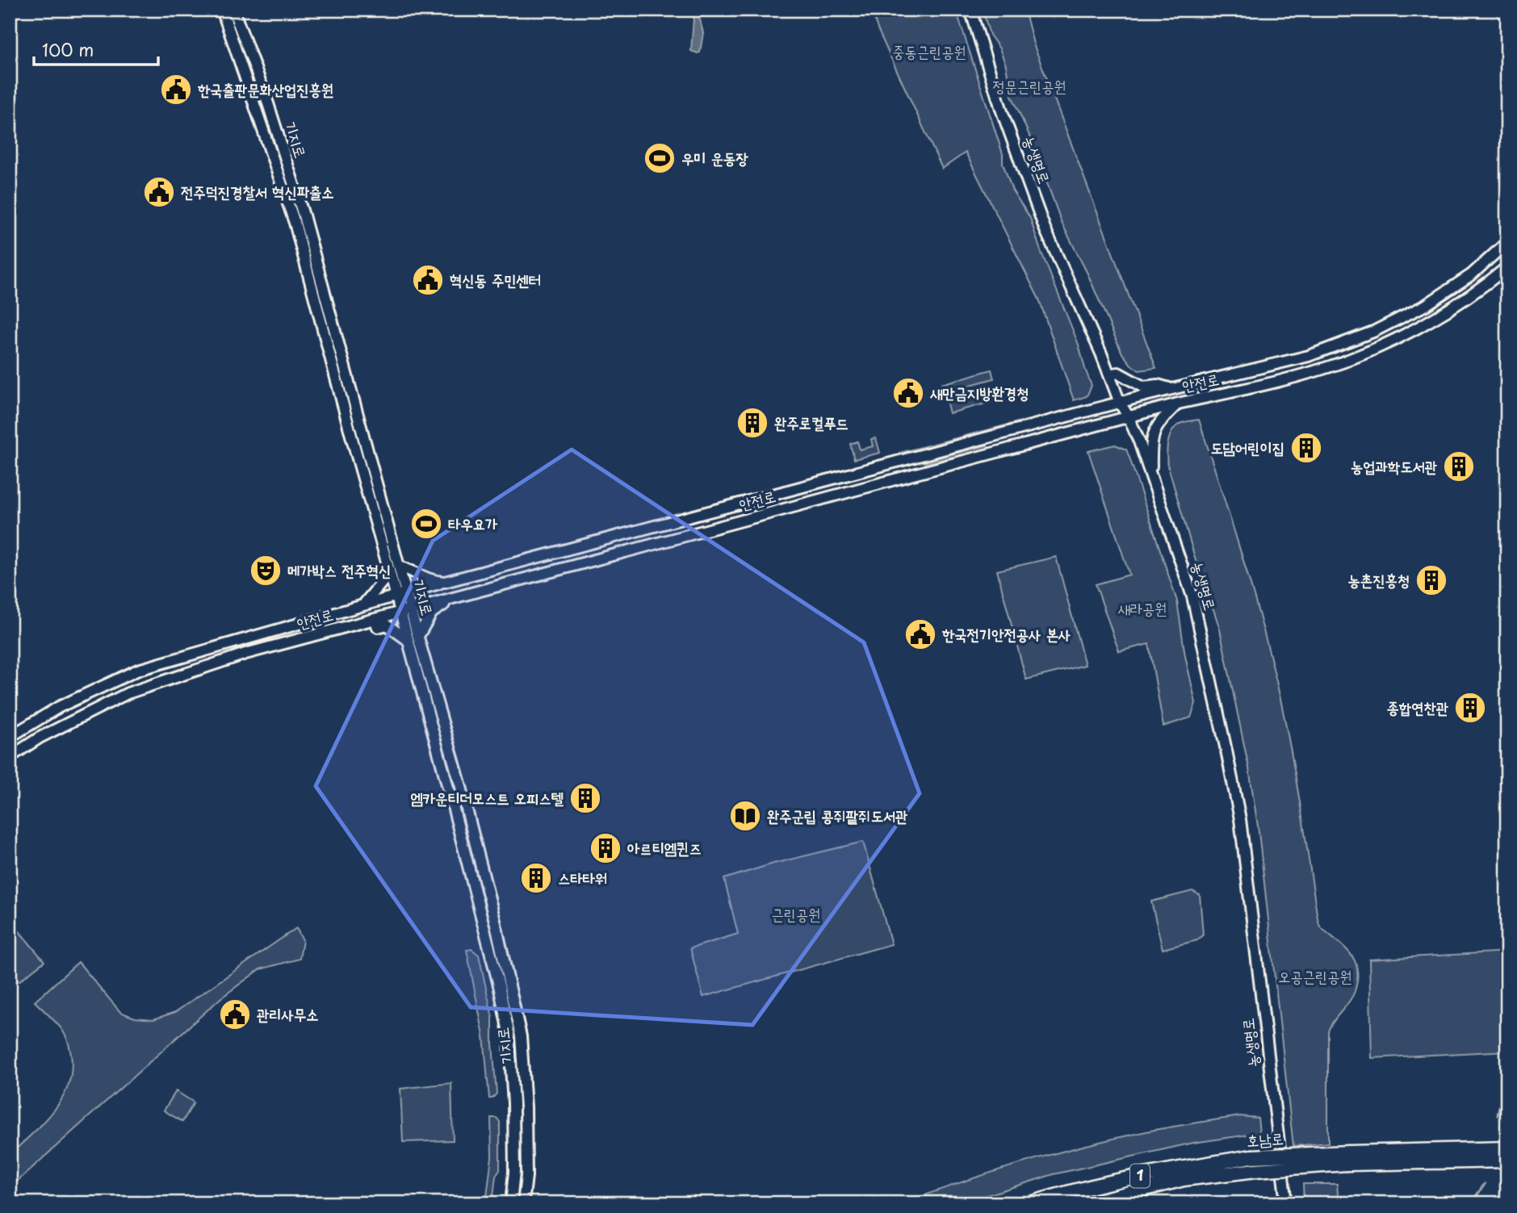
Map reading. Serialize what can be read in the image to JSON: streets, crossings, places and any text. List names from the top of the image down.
{
  "streets": {
    "highway": ["호남로", "1"],
    "street": ["기지로", "농생명로", "안전로"]
  },
  "crossings": [
    ["기지로", "안전로"],
    ["농생명로", "안전로"]
  ],
  "parks": [
    "중동근린공원",
    "정문근린공원",
    "새라공원",
    "근린공원",
    "오공근린공원"
  ],
  "places": {
    "public building": [
      "한국출판문화산업진흥원",
      "전주덕진경찰서 혁신파출소",
      "혁신동 주민센터",
      "새만금지방환경청",
      "한국전기안전공사 본사",
      "관리사무소"
    ],
    "sports": ["우미 운동장", "타우요가"],
    "building": [
      "완주로컬푸드",
      "도담어린이집",
      "농업과학도서관",
      "농촌진흥청",
      "종합연찬관",
      "엠카운티더모스트 오피스텔",
      "아르티엠퀸즈",
      "스타타워"
    ],
    "theatre": ["메가박스 전주혁신"],
    "library": ["완주군립 콩쥐팥쥐도서관"]
  },
  "scale_bar": "100 m"
}
